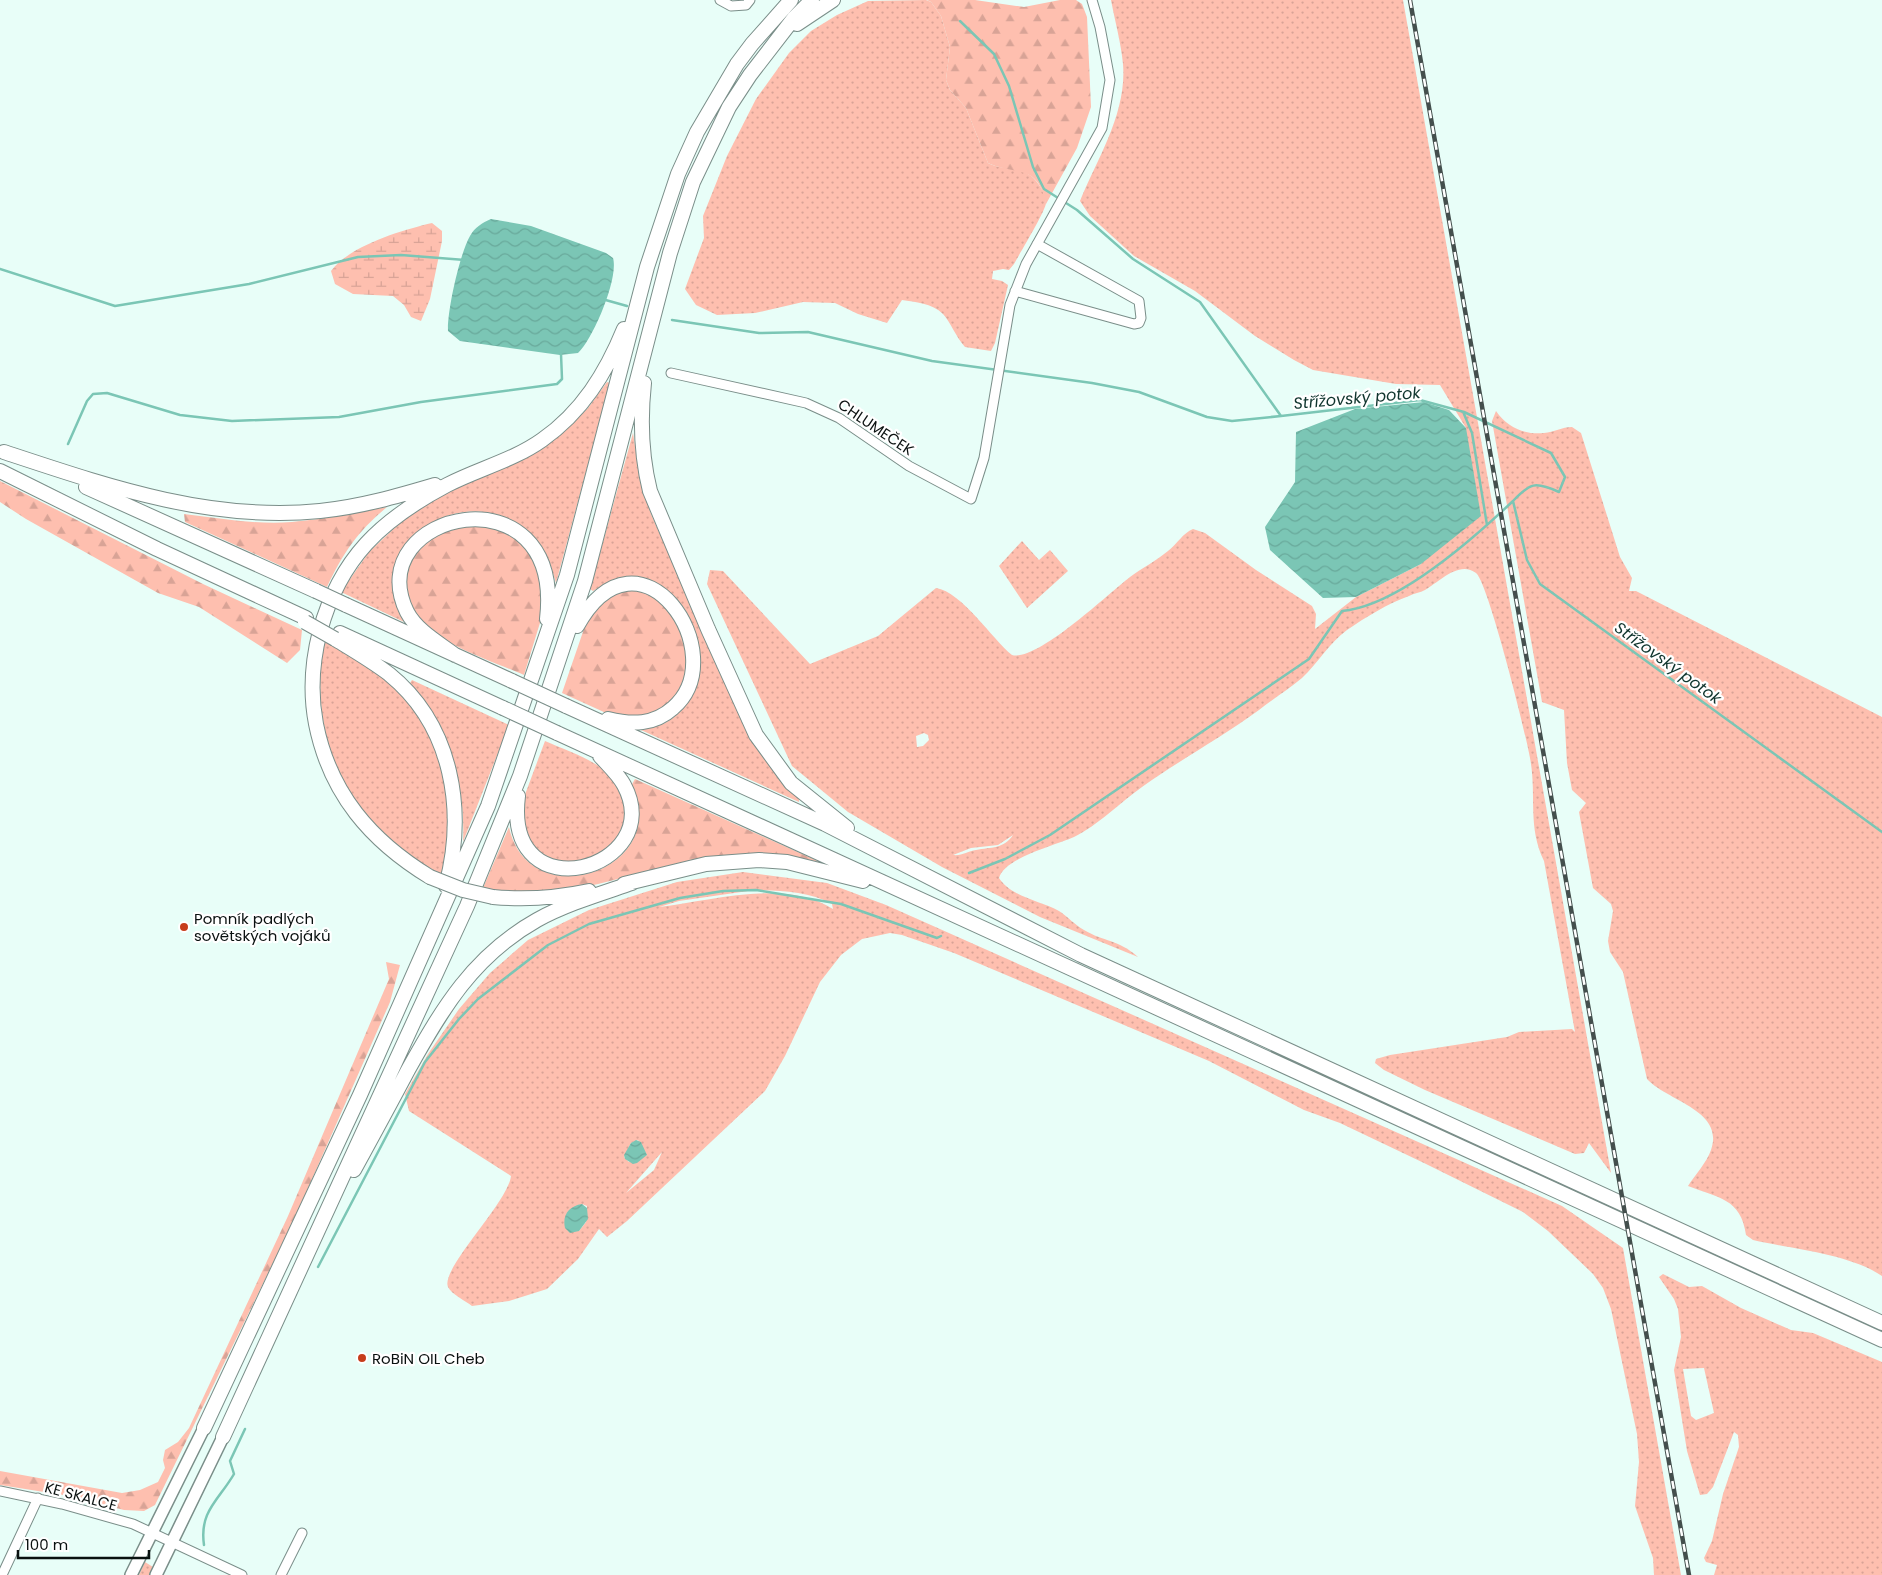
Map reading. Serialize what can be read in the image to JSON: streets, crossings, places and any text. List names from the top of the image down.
{
  "streets": {
    "street": ["CHLUMEČEK", "KE SKALCE"]
  },
  "water": ["Střížovský potok"],
  "places": ["Pomník padlých sovětských vojáků", "RoBiN OIL Cheb"],
  "scale_bar": "100 m"
}
